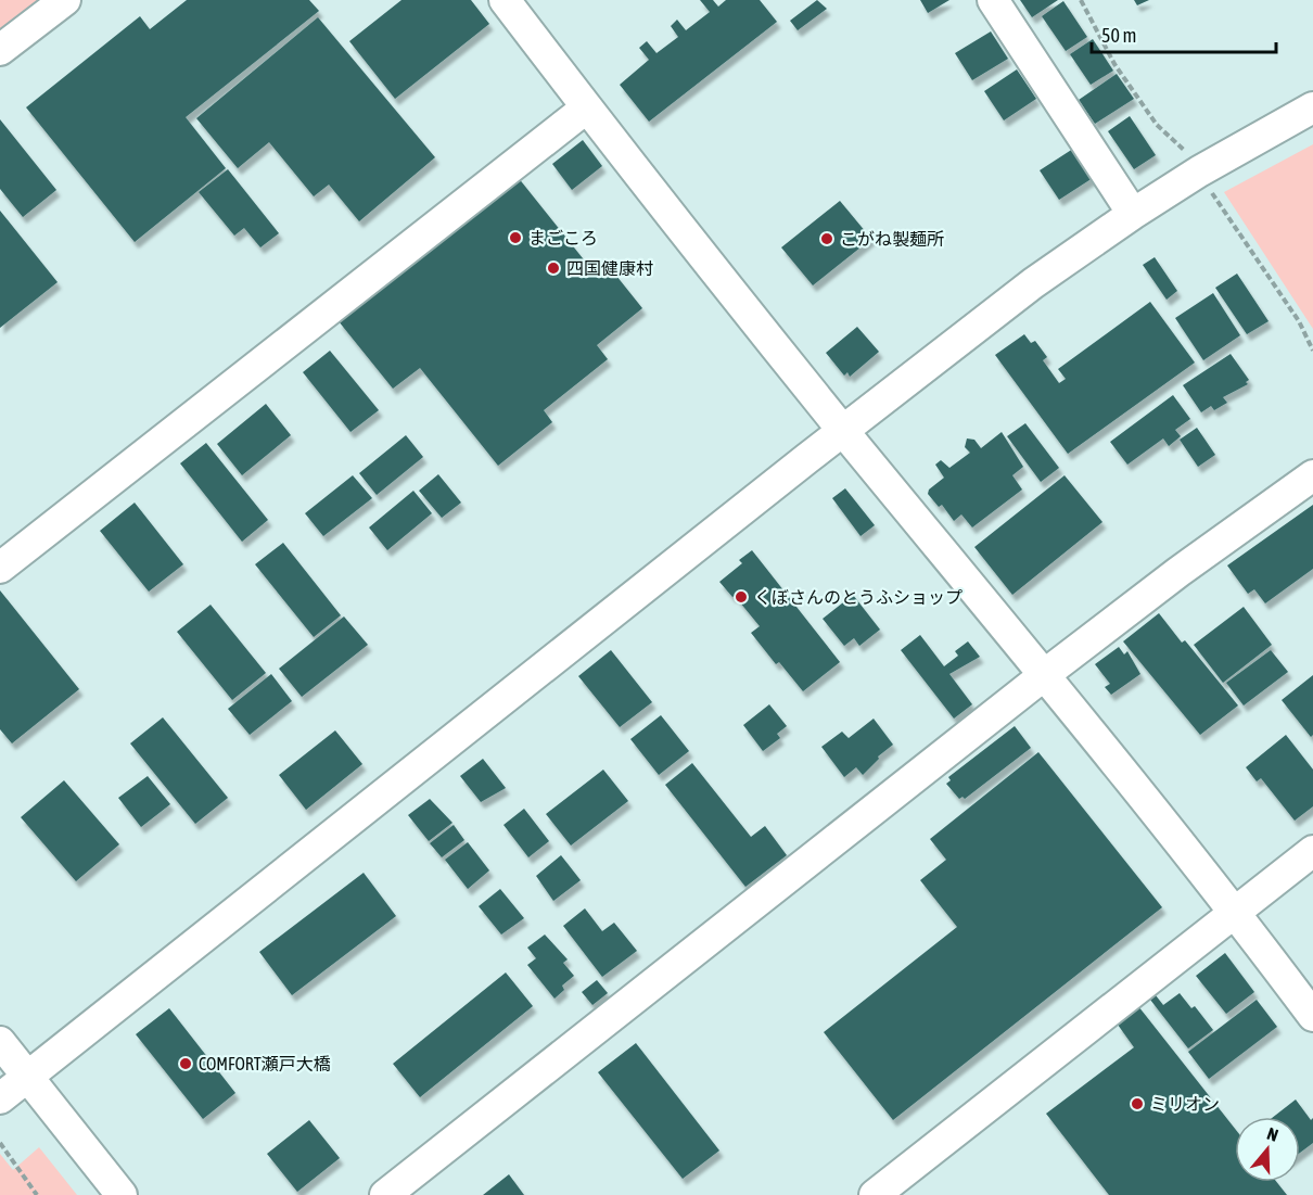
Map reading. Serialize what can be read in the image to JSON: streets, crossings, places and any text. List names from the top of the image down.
{
  "places": [
    "まごころ",
    "こがね製麺所",
    "四国健康村",
    "くぼさんのとうふショップ",
    "COMFORT瀬戸大橋",
    "ミリオン"
  ],
  "scale_bar": "50 m",
  "north": "top"
}
